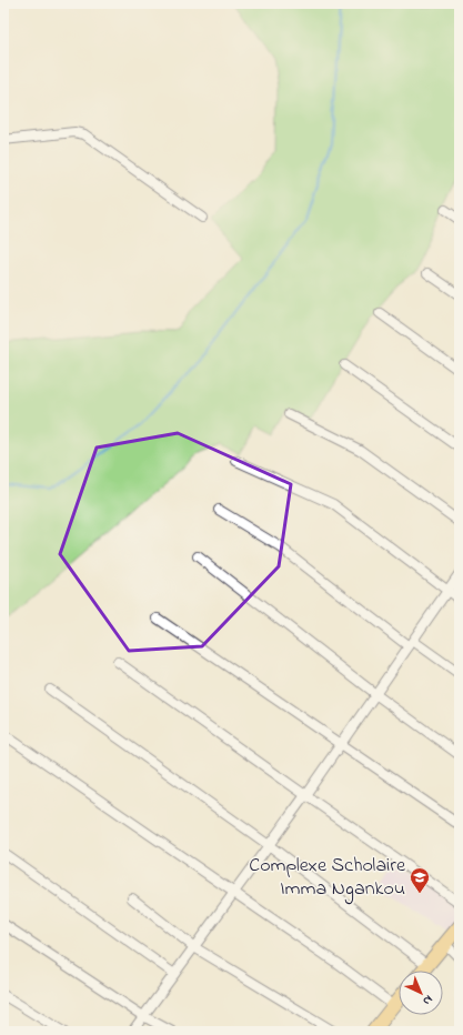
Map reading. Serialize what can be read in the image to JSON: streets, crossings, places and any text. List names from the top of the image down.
{
  "places": {
    "school or university": ["Complexe Scholaire Imma Ngankou"]
  },
  "north": "bottom right"
}
